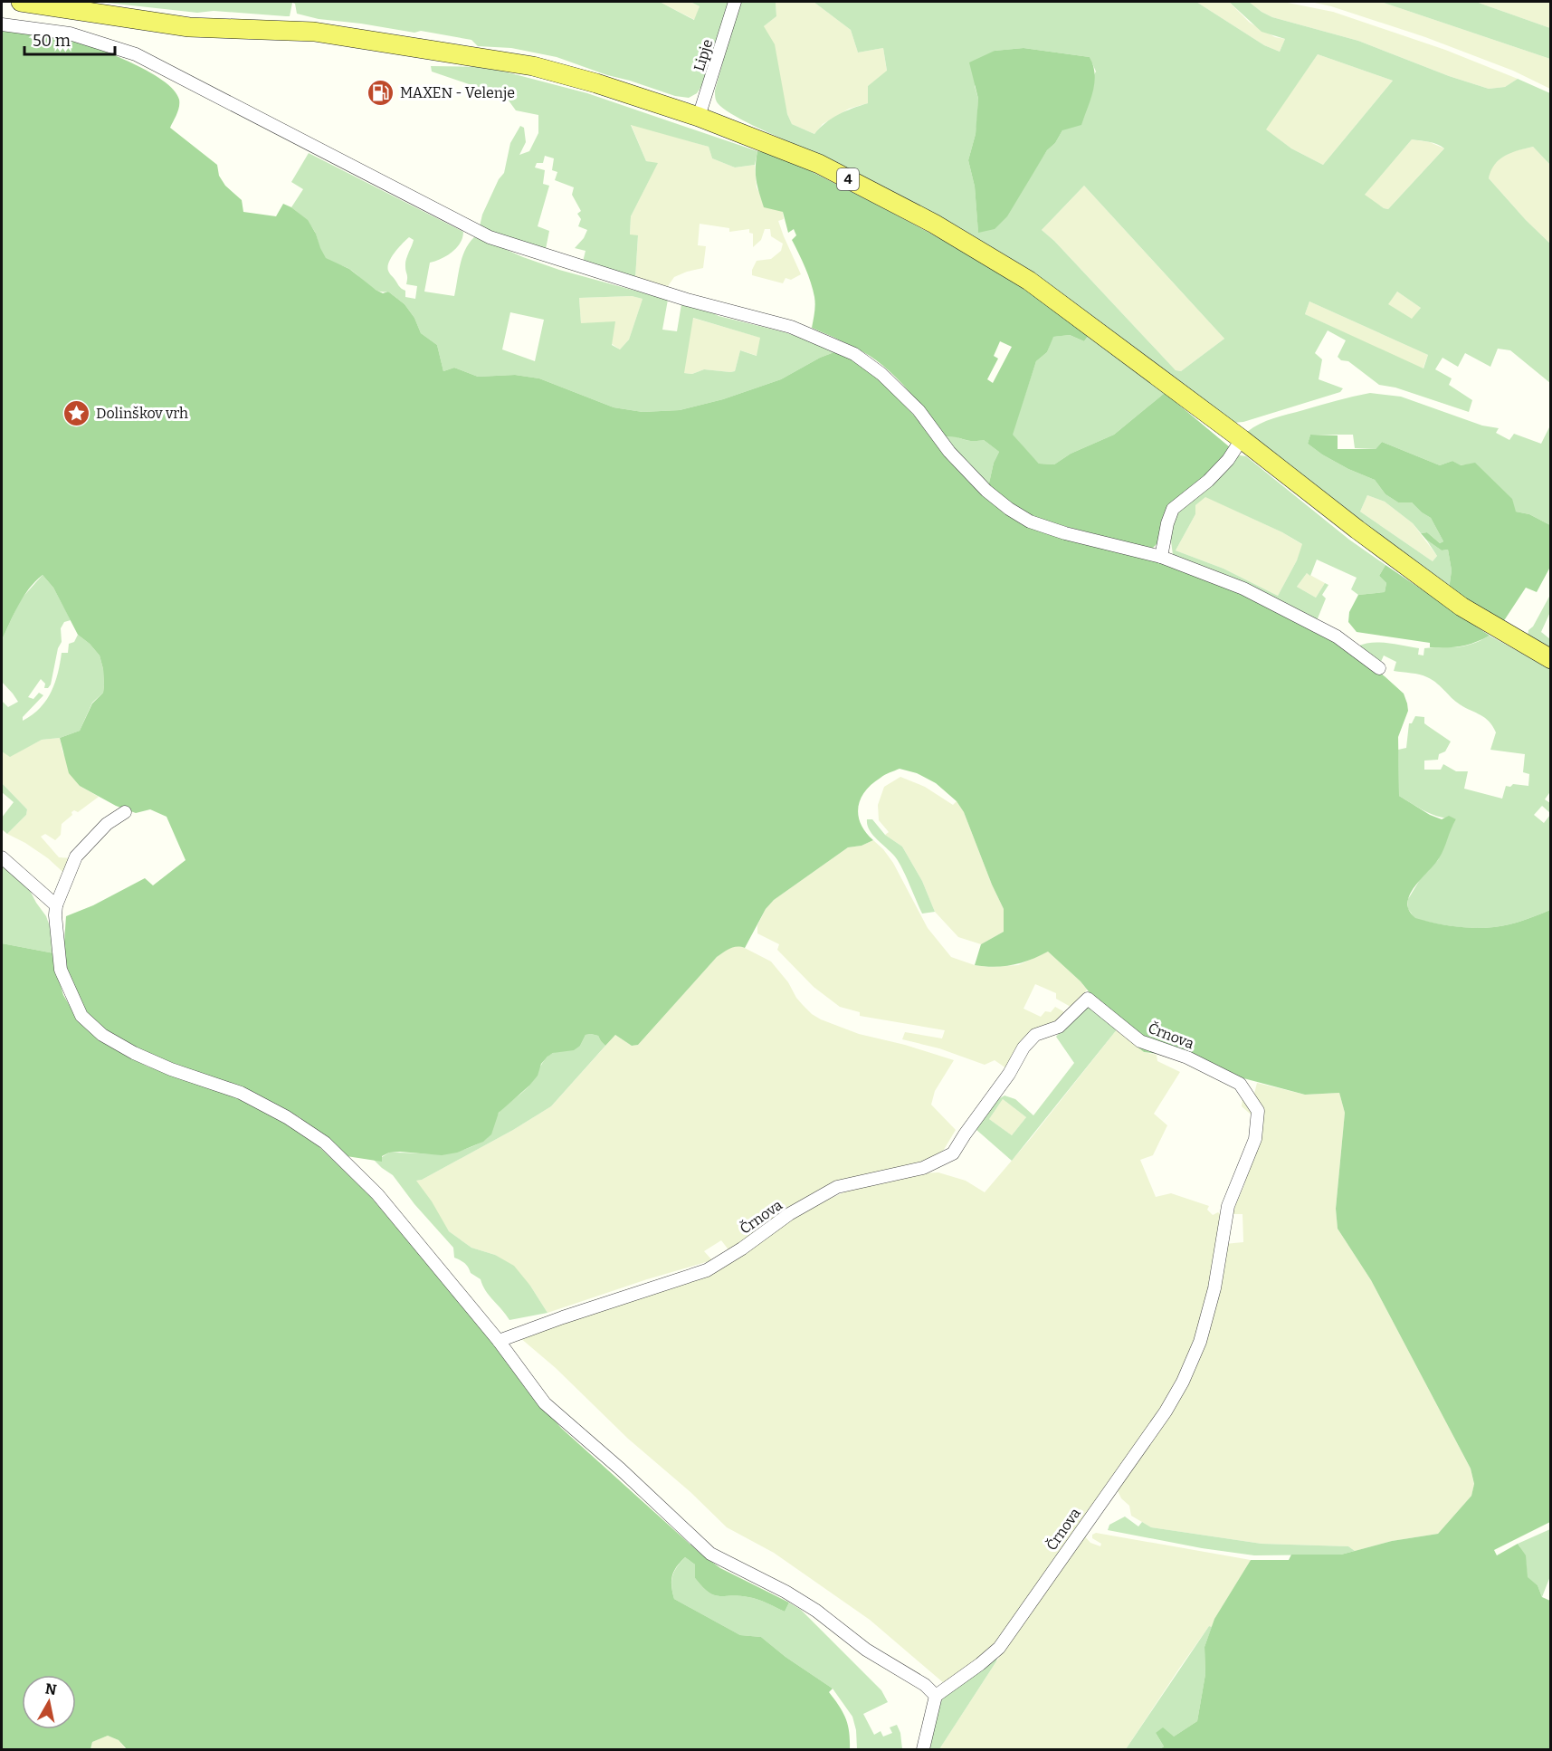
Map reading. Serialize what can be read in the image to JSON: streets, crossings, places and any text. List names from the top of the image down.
{
  "streets": {
    "main road": ["4"],
    "street": ["Lipje", "Črnova"]
  },
  "crossings": [
    ["Lipje", "4"]
  ],
  "places": {
    "fuel station": ["MAXEN - Velenje"],
    "place": ["Dolinškov vrh"]
  },
  "scale_bar": "50 m",
  "north": "top"
}
